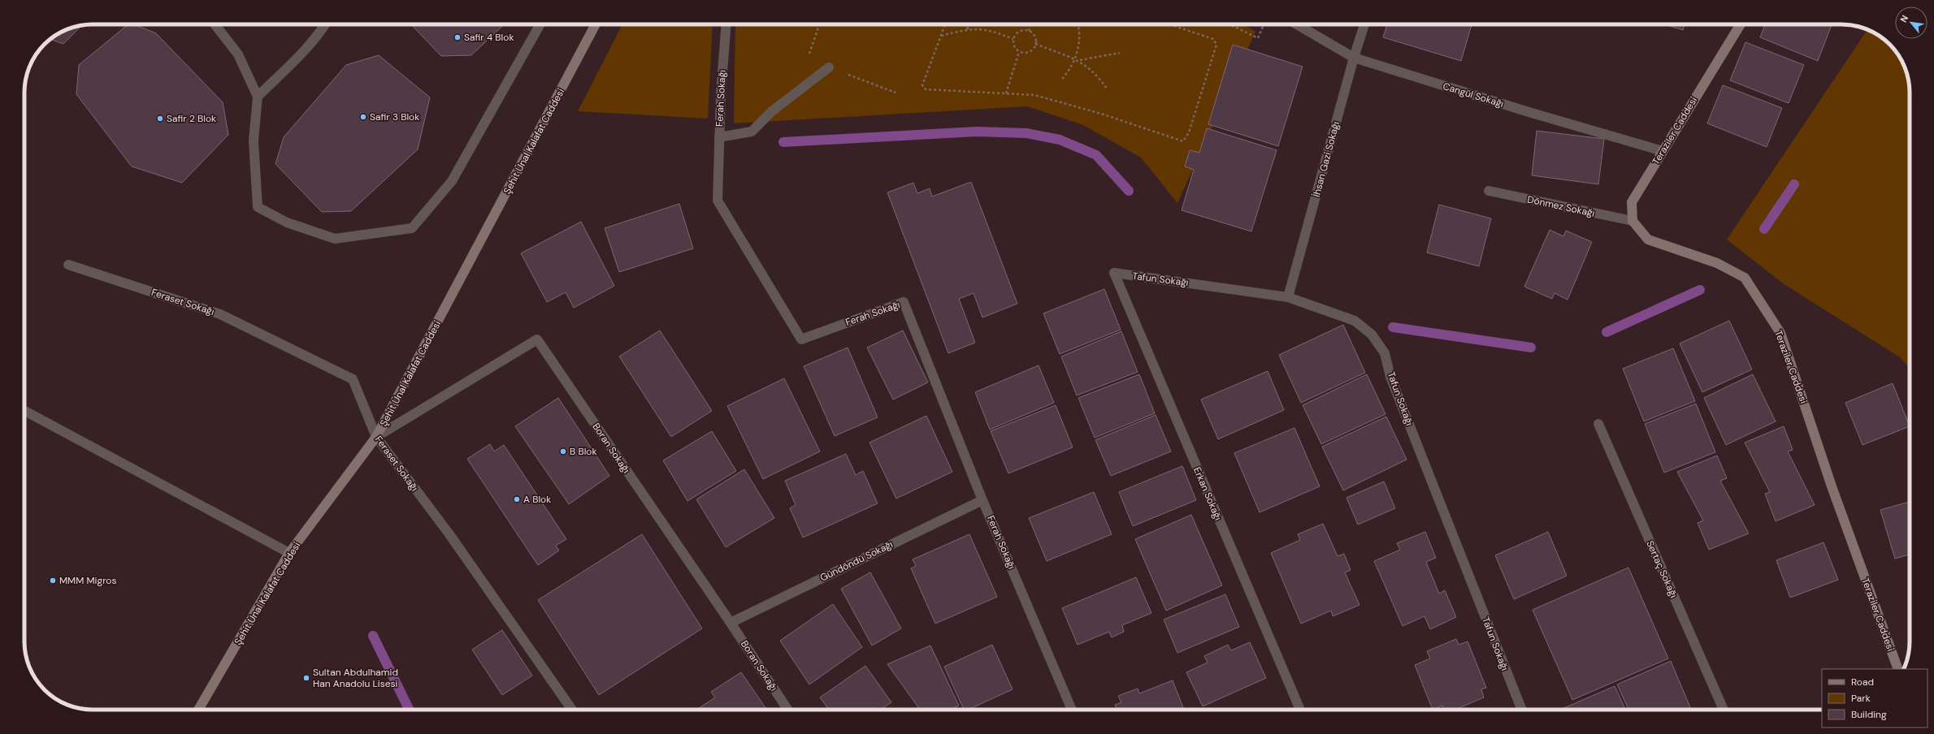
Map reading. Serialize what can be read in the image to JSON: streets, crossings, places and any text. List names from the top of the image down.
{
  "streets": {
    "street": [
      "Cangül Sokağı",
      "Ferah Sokağı",
      "Teraziler Caddesi",
      "Şehit Ünal Kalafat Caddesi",
      "İhsan Gazi Sokağı",
      "Dönmez Sokağı",
      "Tafun Sokağı",
      "Feraset Sokağı",
      "Boran Sokağı",
      "Erkan Sokağı",
      "Gündöndü Sokağı",
      "Sertaç Sokağı"
    ]
  },
  "crossings": [
    ["Cangül Sokağı", "Teraziler Caddesi"],
    ["Cangül Sokağı", "İhsan Gazi Sokağı"],
    ["Ferah Sokağı", "Gündöndü Sokağı"],
    ["Teraziler Caddesi", "Dönmez Sokağı"],
    ["Şehit Ünal Kalafat Caddesi", "Feraset Sokağı"],
    ["Şehit Ünal Kalafat Caddesi", "Boran Sokağı"],
    ["İhsan Gazi Sokağı", "Tafun Sokağı"],
    ["Tafun Sokağı", "Erkan Sokağı"],
    ["Feraset Sokağı", "Boran Sokağı"],
    ["Boran Sokağı", "Gündöndü Sokağı"]
  ],
  "places": [
    "Safir 4 Blok",
    "Safir 3 Blok",
    "Safir 2 Blok",
    "B Blok",
    "A Blok",
    "MMM Migros",
    "Sultan Abdulhamid Han Anadolu Lisesi"
  ],
  "legend": ["Road", "Park", "Building"],
  "north": "top left"
}
